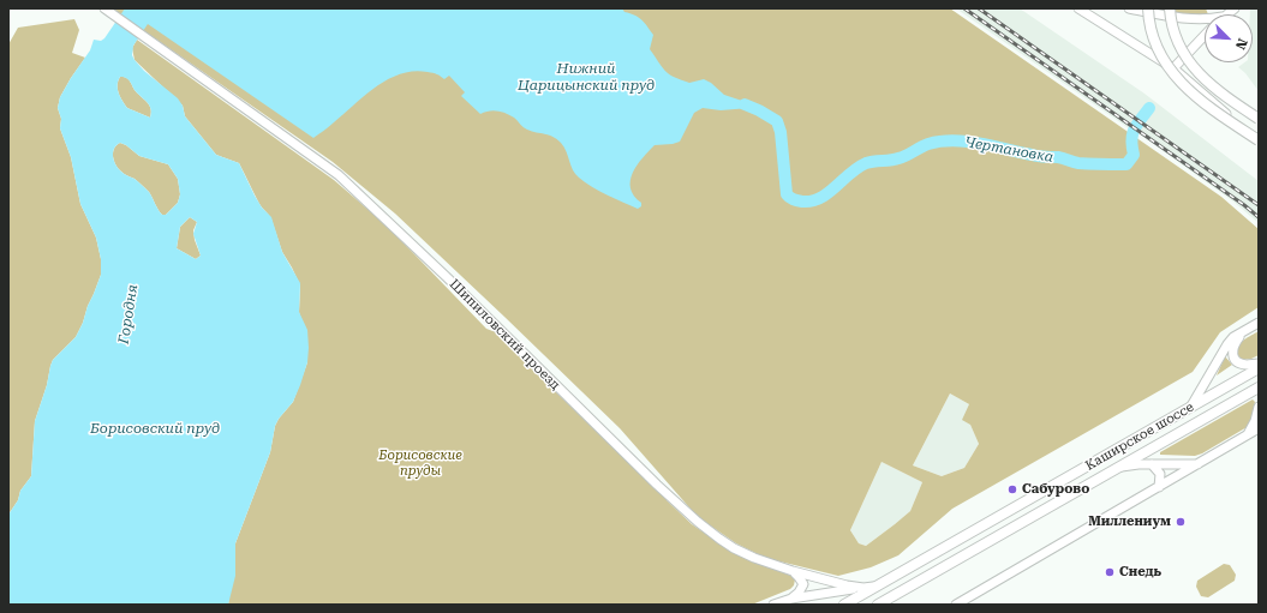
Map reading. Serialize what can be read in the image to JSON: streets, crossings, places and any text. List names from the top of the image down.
{
  "streets": {
    "main road": ["Шипиловский проезд", "Каширское шоссе"]
  },
  "crossings": [
    ["Шипиловский проезд", "Каширское шоссе"]
  ],
  "water": [
    "Нижний Царицынский пруд",
    "Чертановка",
    "Городня",
    "Борисовский пруд"
  ],
  "parks": ["Борисовские пруды"],
  "places": ["Сабурово", "Миллениум", "Снедь"],
  "north": "bottom right"
}
